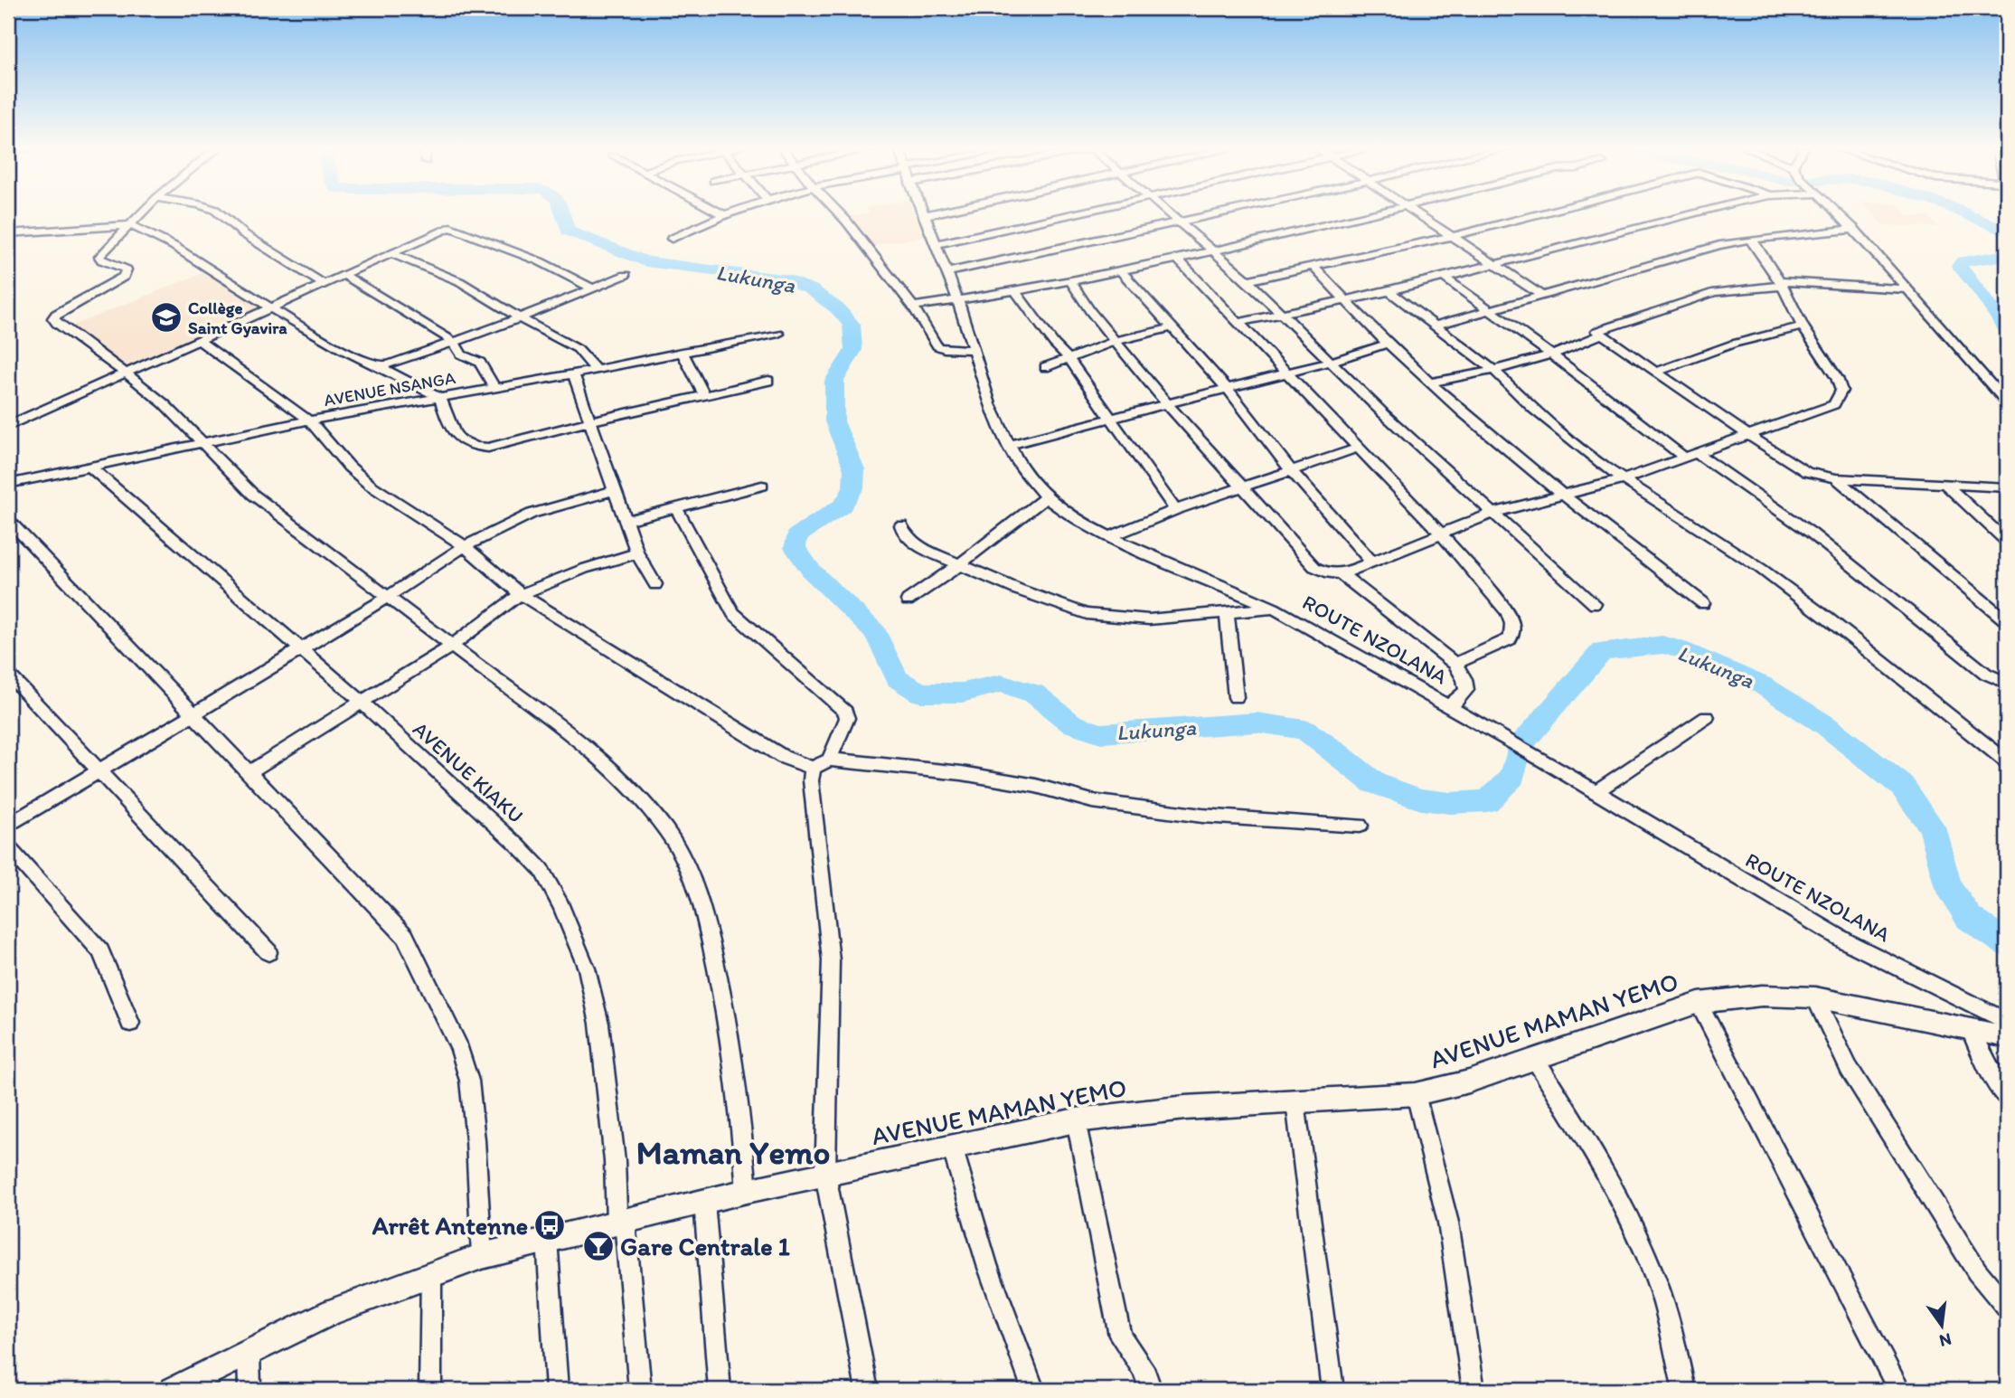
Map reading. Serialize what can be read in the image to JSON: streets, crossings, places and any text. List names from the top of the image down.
{
  "streets": {
    "street": [
      "AVENUE NSANGA",
      "ROUTE NZOLANA",
      "AVENUE KIAKU",
      "AVENUE MAMAN YEMO"
    ]
  },
  "crossings": [
    ["AVENUE NSANGA", "AVENUE KIAKU"],
    ["AVENUE KIAKU", "AVENUE MAMAN YEMO"]
  ],
  "districts": ["Maman Yemo"],
  "water": ["Lukunga"],
  "places": {
    "school or university": ["Collège Saint Gyavira"],
    "bus stop": ["Arrêt Antenne"],
    "bar": ["Gare Centrale 1"]
  },
  "north": "bottom"
}
